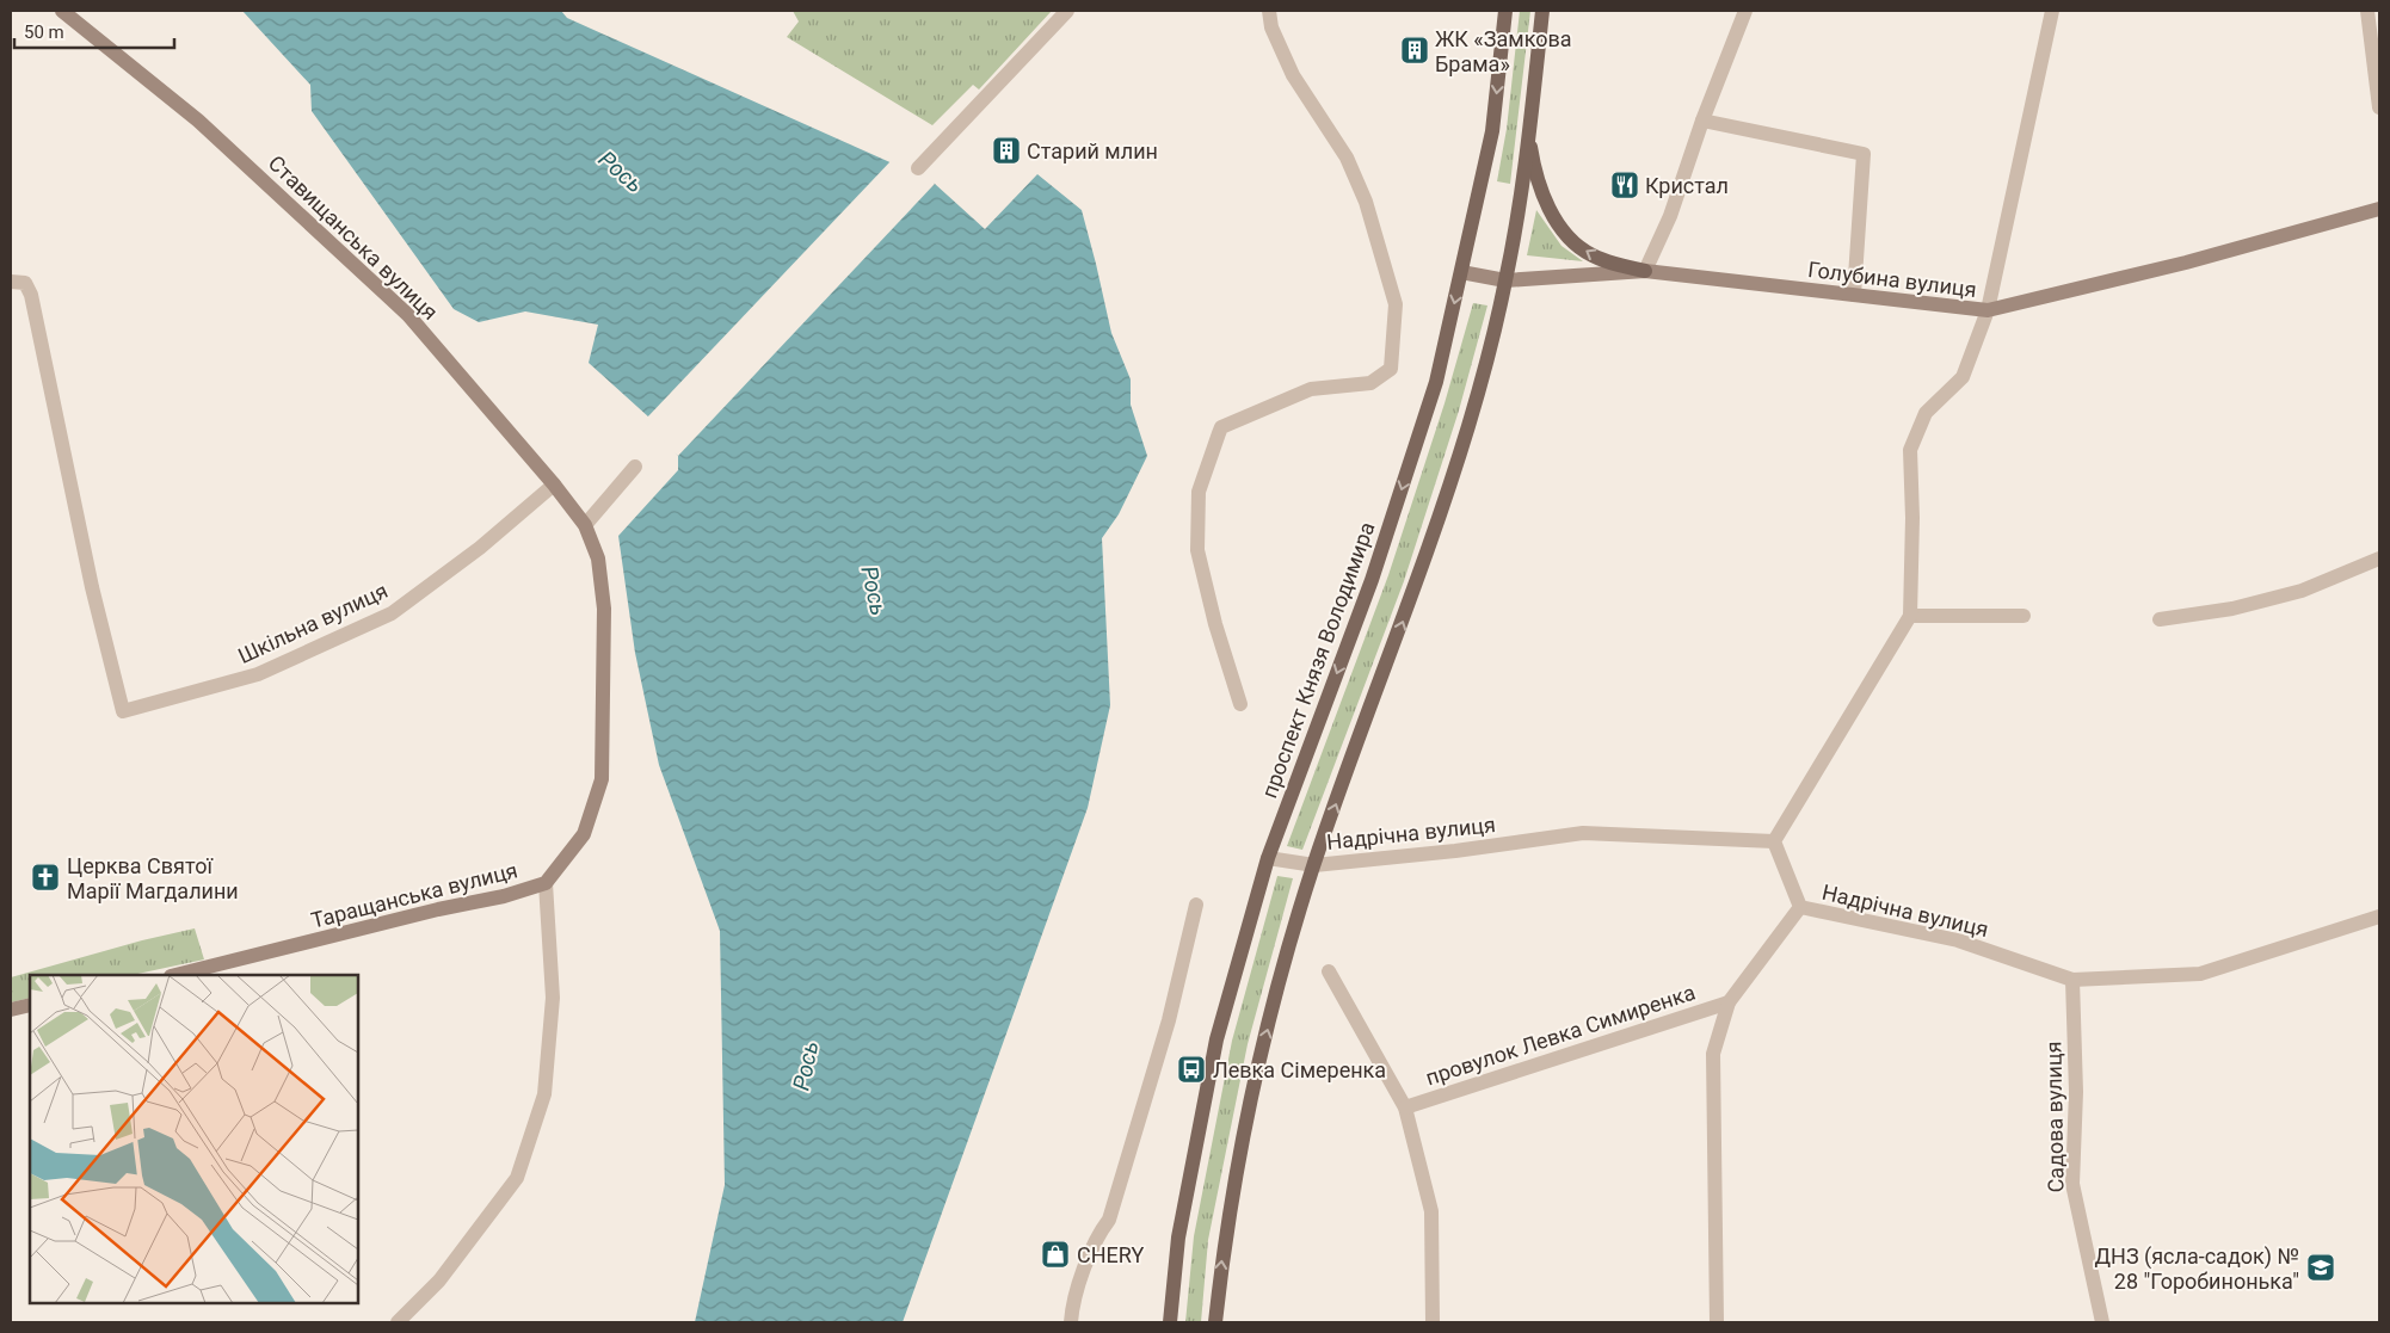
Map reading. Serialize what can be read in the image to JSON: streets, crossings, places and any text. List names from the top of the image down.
{
  "streets": {
    "main road": ["проспект Князя Володимира"],
    "street": [
      "Ставищанська вулиця",
      "Голубина вулиця",
      "Шкільна вулиця",
      "Надрічна вулиця",
      "Таращанська вулиця",
      "провулок Левка Симиренка",
      "Садова вулиця"
    ]
  },
  "crossings": [
    ["Ставищанська вулиця", "Шкільна вулиця"],
    ["Ставищанська вулиця", "Таращанська вулиця"],
    ["Голубина вулиця", "проспект Князя Володимира"],
    ["проспект Князя Володимира", "Надрічна вулиця"],
    ["Надрічна вулиця", "Садова вулиця"]
  ],
  "water": ["Рось"],
  "places": {
    "building": ["ЖК «Замкова Брама»", "Старий млин"],
    "restaurant": ["Кристал"],
    "church": ["Церква Святої Марії Магдалини"],
    "bus stop": ["Левка Сімеренка"],
    "shop": ["CHERY"],
    "school or university": ["ДНЗ (ясла-садок) № 28 \"Горобинонька\""]
  },
  "scale_bar": "50 m"
}
